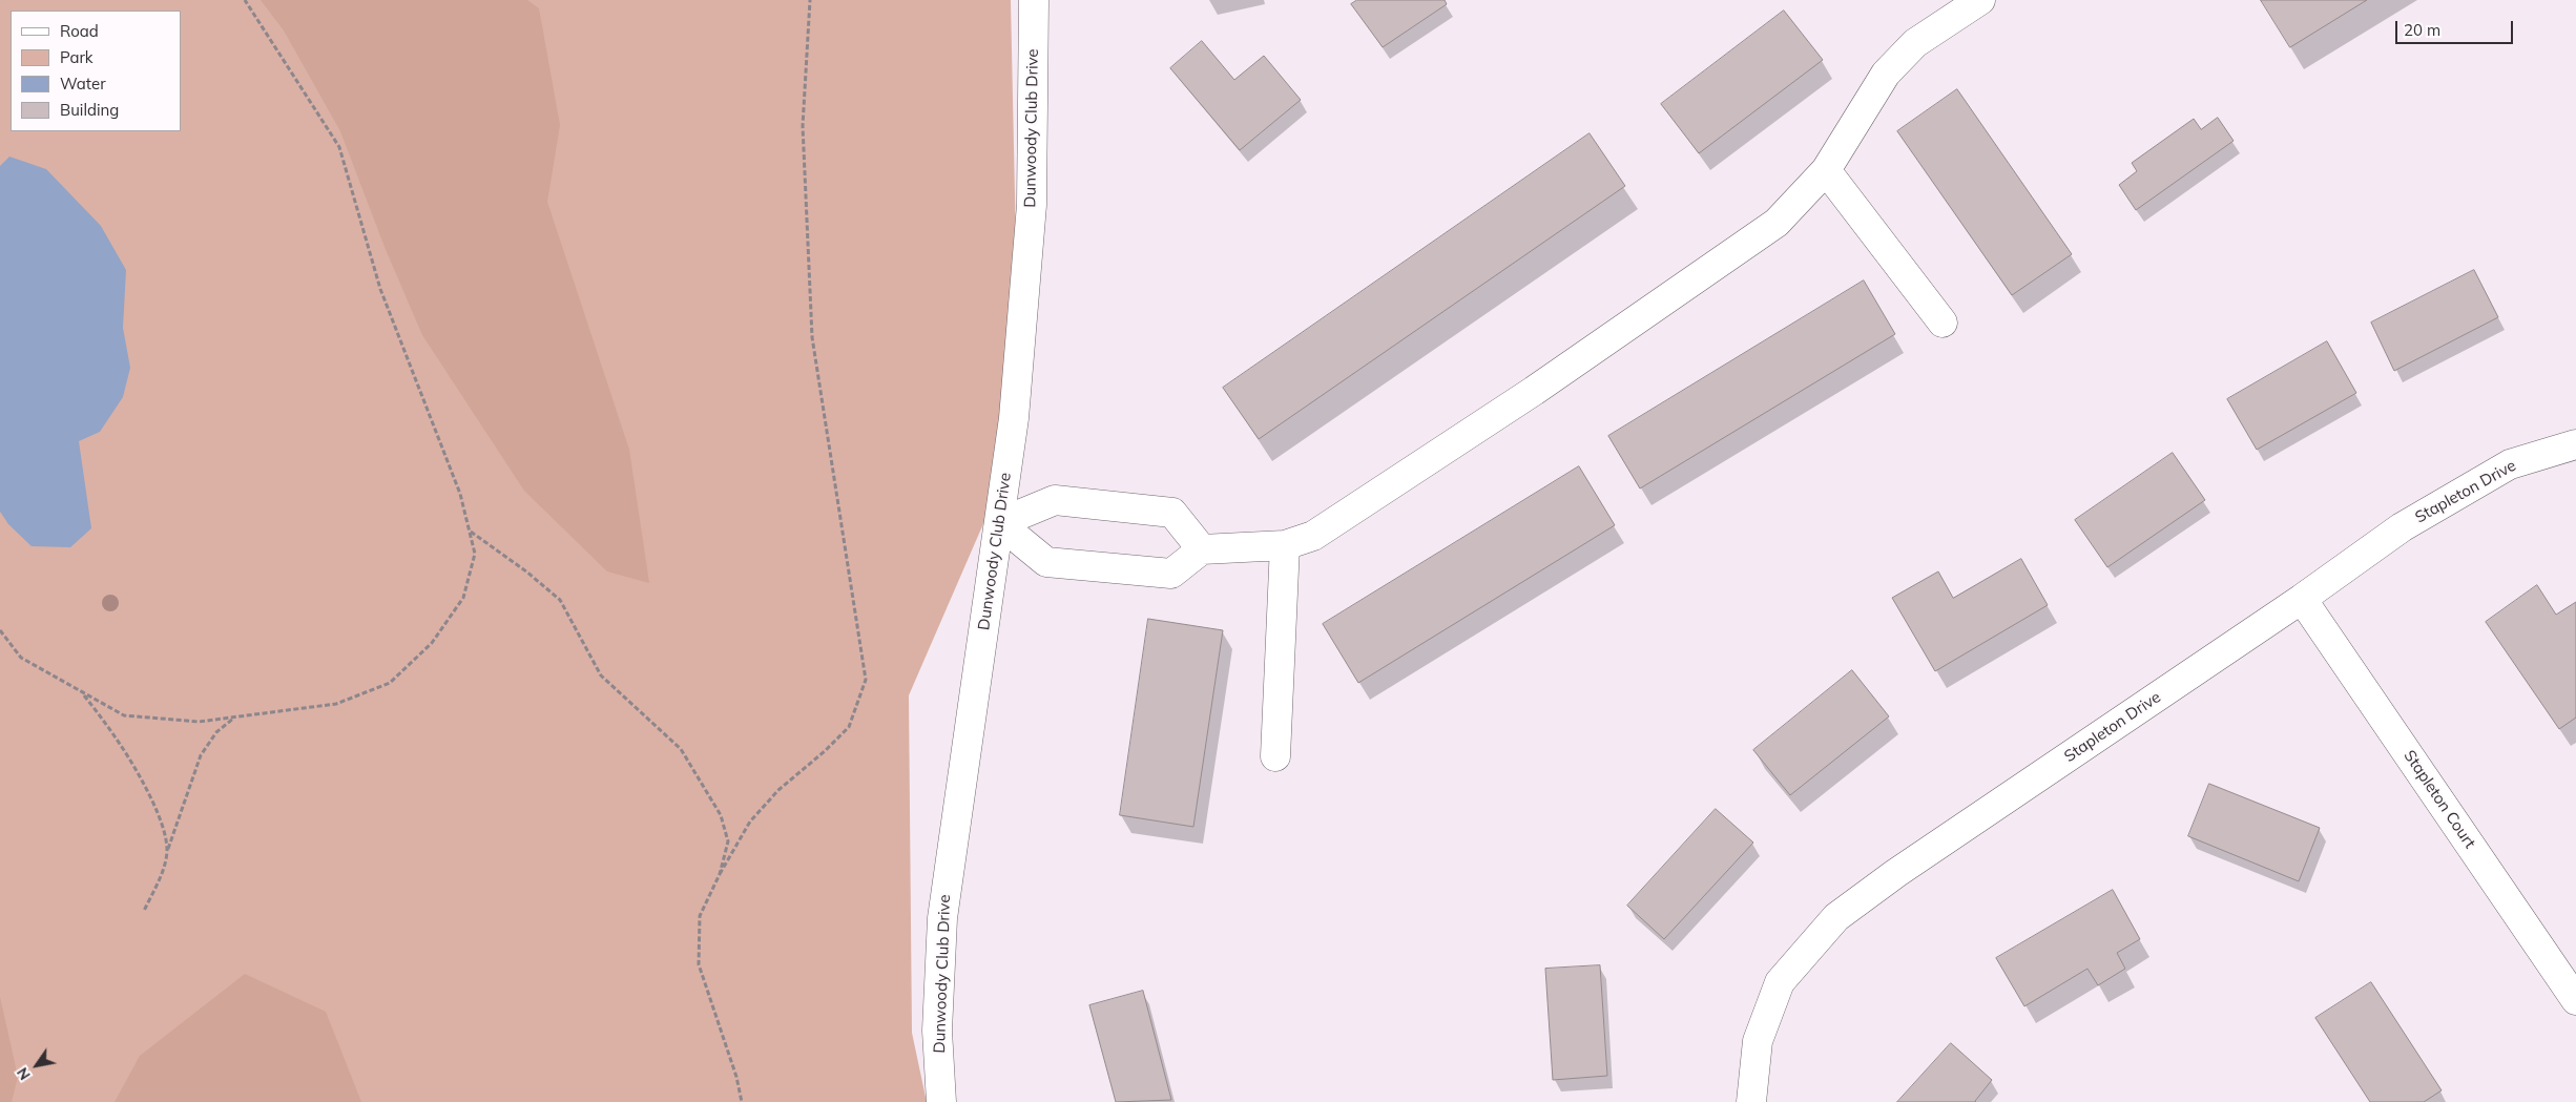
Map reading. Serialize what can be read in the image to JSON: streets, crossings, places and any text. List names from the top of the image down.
{
  "streets": {
    "street": ["Dunwoody Club Drive", "Stapleton Drive", "Stapleton Court"]
  },
  "crossings": [
    ["Stapleton Drive", "Stapleton Court"]
  ],
  "legend": [
    "Road",
    "Park",
    "Water",
    "Building"
  ],
  "scale_bar": "20 m",
  "north": "bottom left"
}
